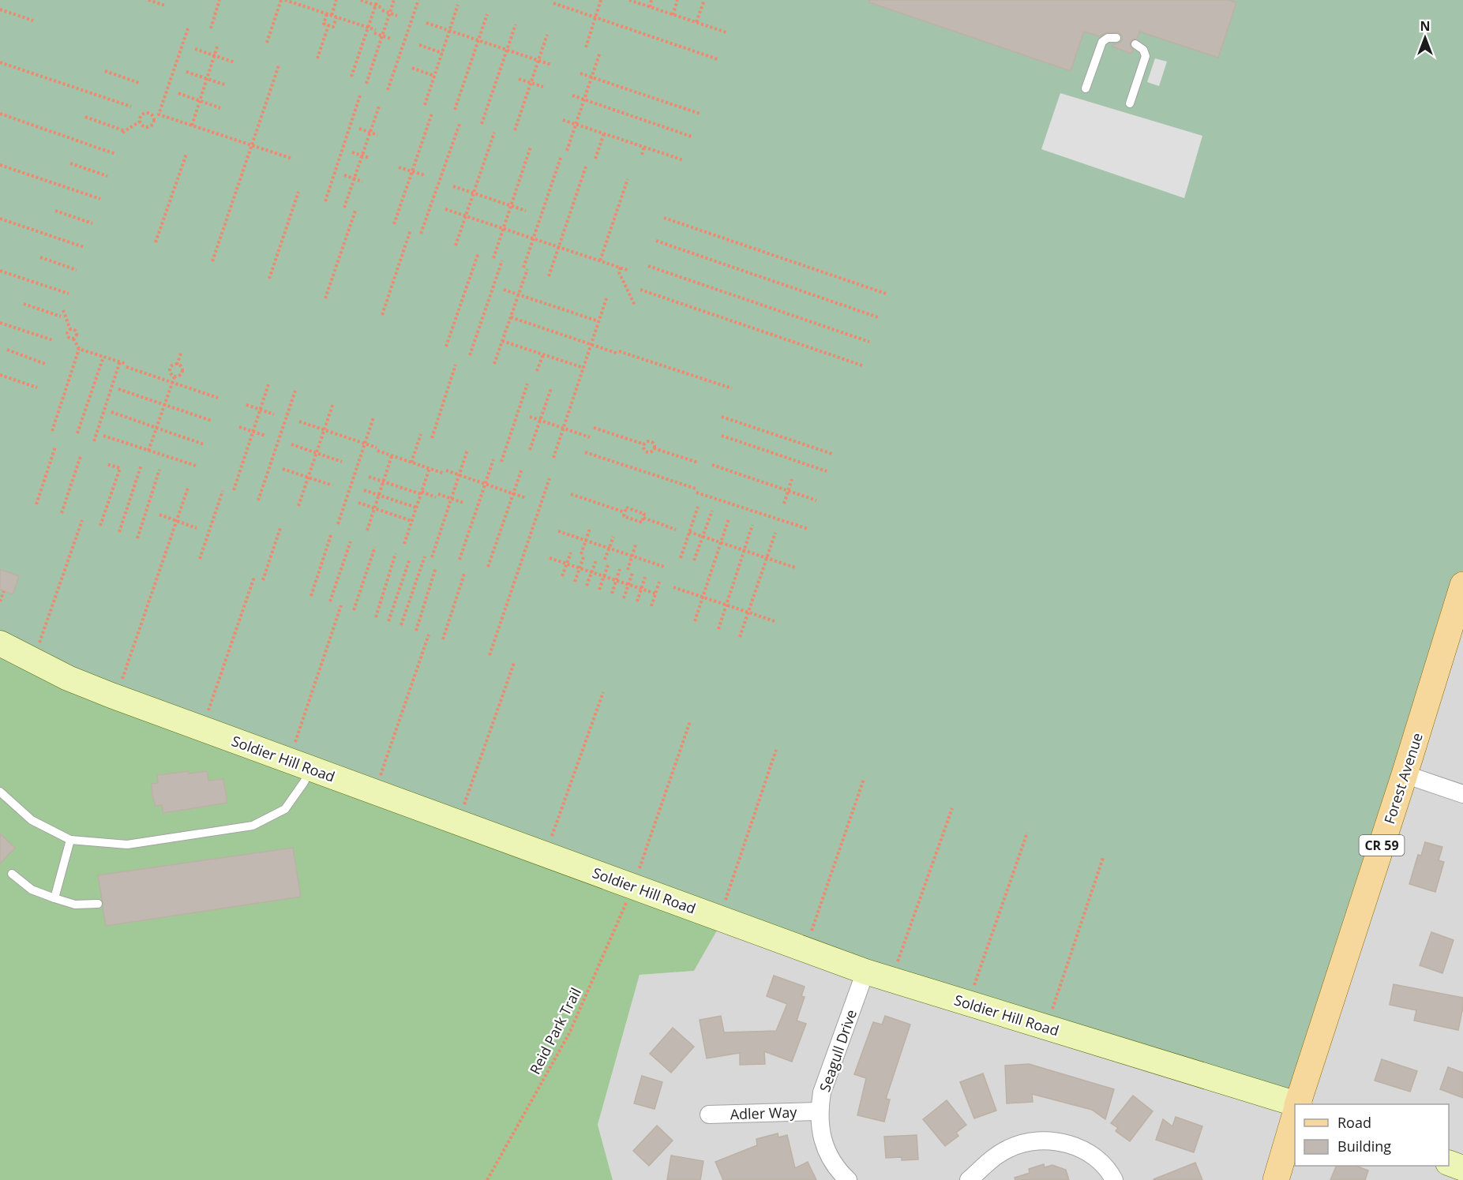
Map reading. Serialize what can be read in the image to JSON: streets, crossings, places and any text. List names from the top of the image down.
{
  "streets": {
    "main road": ["Forest Avenue", "CR 59"],
    "street": ["Soldier Hill Road", "Seagull Drive", "Adler Way"],
    "path": ["Reid Park Trail"]
  },
  "crossings": [
    ["Soldier Hill Road", "Reid Park Trail"],
    ["Soldier Hill Road", "Seagull Drive"],
    ["Seagull Drive", "Adler Way"]
  ],
  "legend": ["Road", "Building"],
  "north": "top"
}
